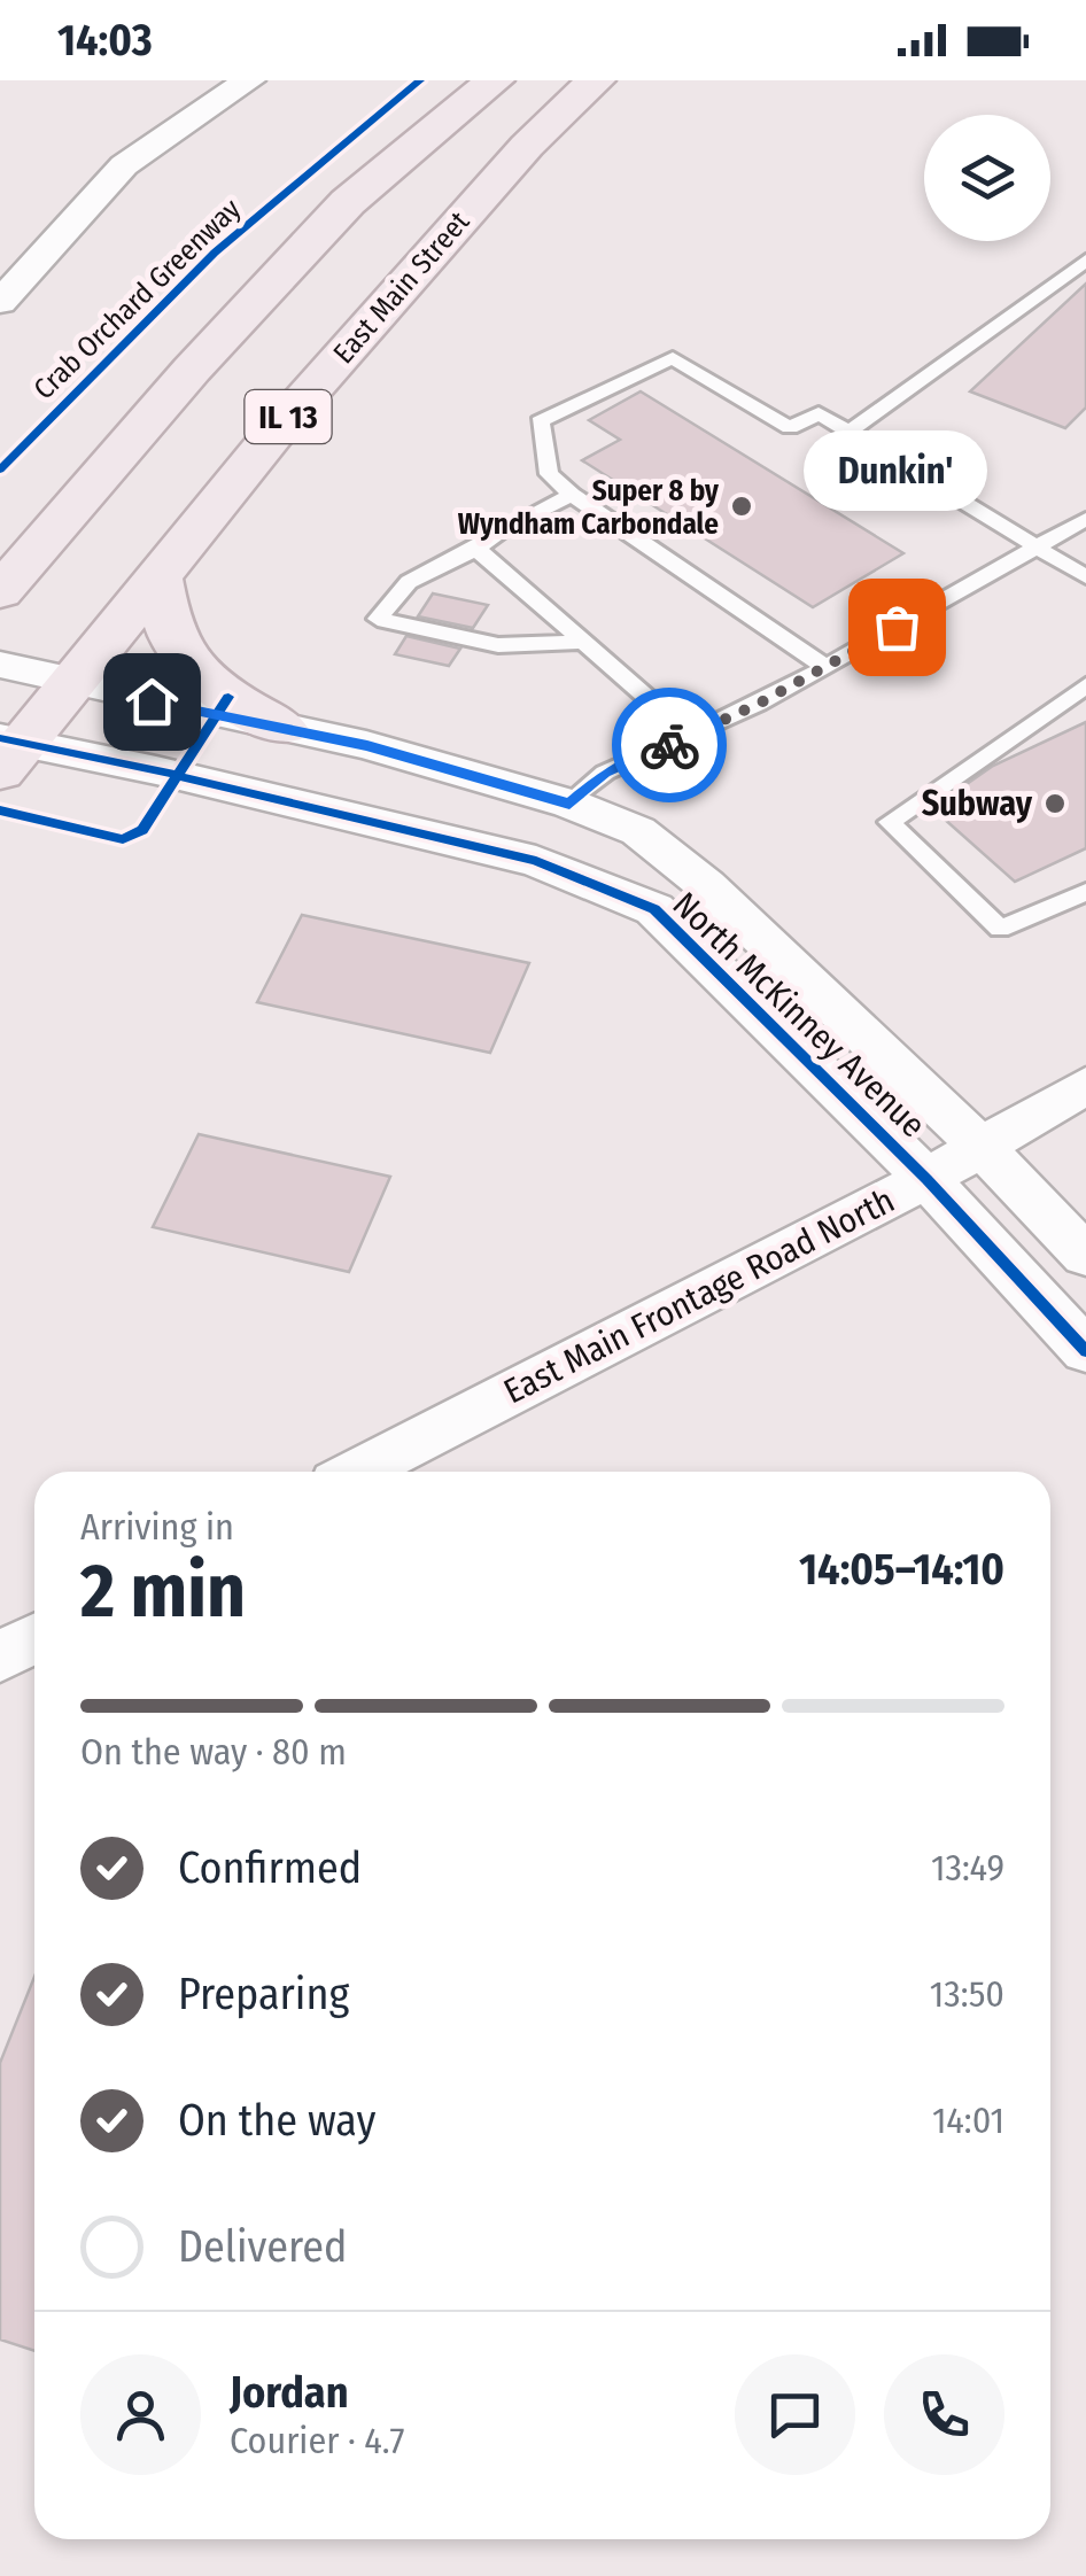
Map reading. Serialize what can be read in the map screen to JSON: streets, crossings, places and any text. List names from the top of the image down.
{
  "streets": {
    "highway": ["East Main Street", "IL 13"],
    "street": ["North McKinney Avenue", "East Main Frontage Road North"],
    "cycle path": ["Crab Orchard Greenway"]
  },
  "crossings": [
    ["East Main Street", "North McKinney Avenue"],
    ["North McKinney Avenue", "East Main Frontage Road North"]
  ],
  "places": ["Super 8 by Wyndham Carbondale", "Dunkin'", "Subway"],
  "page": {
    "status": "14:03",
    "bubble": "Dunkin'",
    "heading": ["2 min", "Arriving in", "14:05–14:10"],
    "panel": ["Jordan", "Courier · 4.7"],
    "bar": "On the way · 80 m",
    "list": [
      ["Confirmed", "13:49"],
      ["Preparing", "13:50"],
      ["On the way", "14:01"],
      "Delivered"
    ]
  }
}
